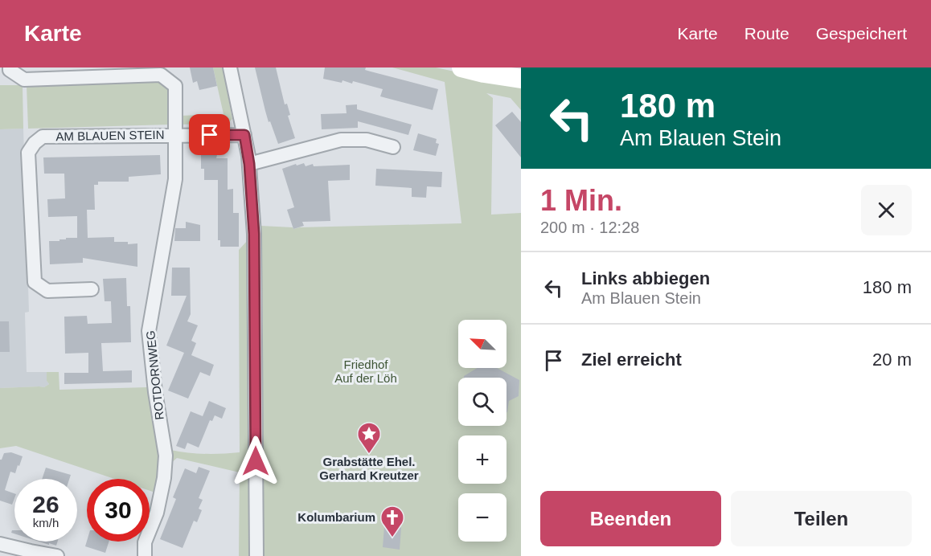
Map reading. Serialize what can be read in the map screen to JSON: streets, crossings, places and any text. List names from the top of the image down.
{
  "streets": {
    "street": ["AM BLAUEN STEIN", "ROTDORNWEG"]
  },
  "crossings": [
    ["AM BLAUEN STEIN", "ROTDORNWEG"]
  ],
  "parks": ["Friedhof Auf der Löh"],
  "places": {
    "place": ["Grabstätte Ehel. Gerhard Kreutzer"],
    "church": ["Kolumbarium"]
  },
  "north": "top left",
  "page": {
    "header": "Karte",
    "nav": ["Karte", "Route", "Gespeichert"],
    "turn": ["180 m", "Am Blauen Stein"],
    "heading": ["1 Min.", "200 m · 12:28"],
    "list": [
      {
        "name": "Links abbiegen",
        "note": "Am Blauen Stein",
        "value": "180 m"
      },
      {
        "name": "Ziel erreicht",
        "value": "20 m"
      }
    ],
    "map_buttons": ["+", "−"],
    "speed": "26 km/h",
    "limit": "30",
    "buttons": ["Beenden", "Teilen"]
  }
}
